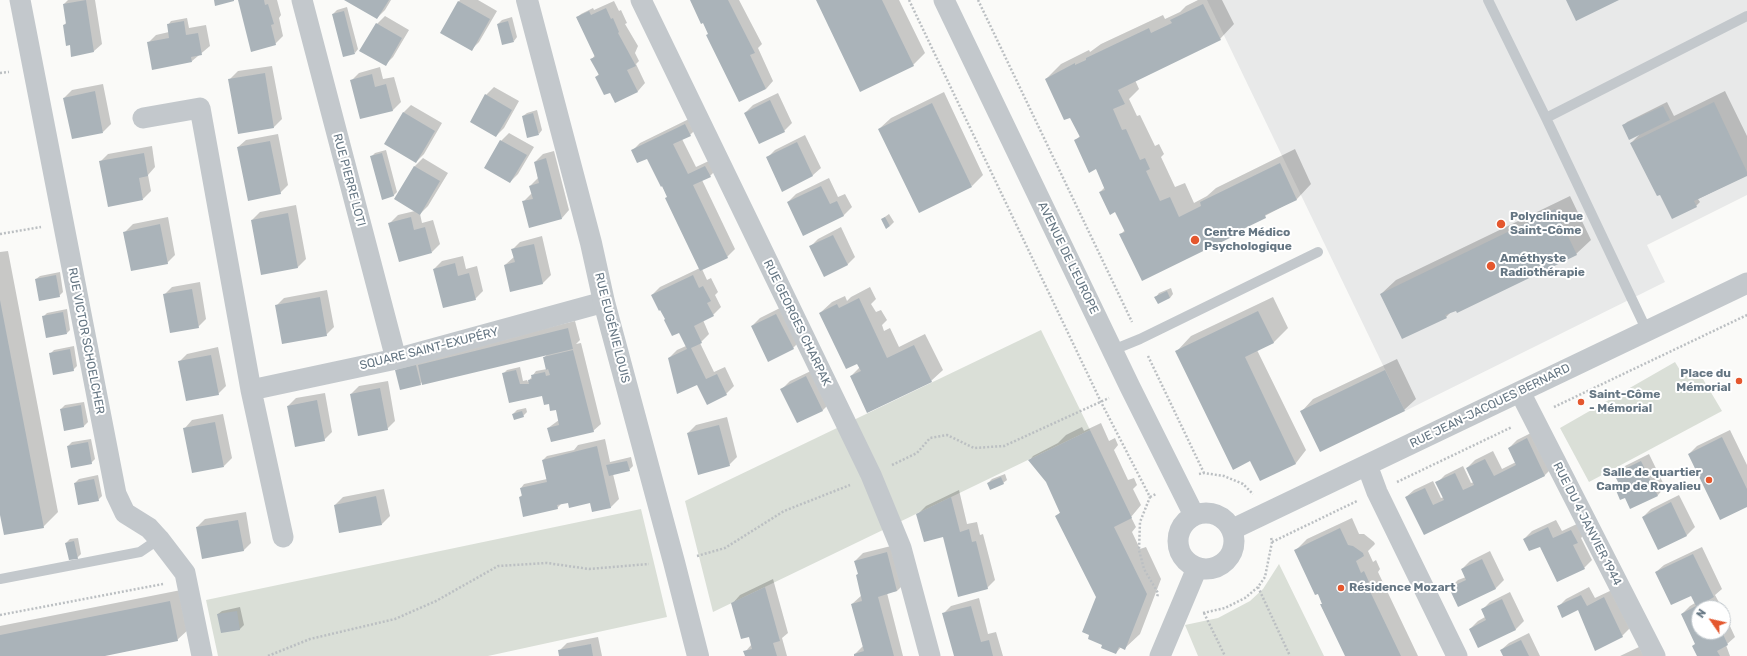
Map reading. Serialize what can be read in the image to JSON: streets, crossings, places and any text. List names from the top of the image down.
{
  "streets": {
    "street": [
      "RUE PIERRE LOTI",
      "AVENUE DE L'EUROPE",
      "RUE GEORGES CHARPAK",
      "RUE EUGÉNIE LOUIS",
      "RUE VICTOR SCHOELCHER",
      "SQUARE SAINT-EXUPÉRY",
      "RUE JEAN-JACQUES BERNARD",
      "RUE DU 4 JANVIER 1944"
    ]
  },
  "crossings": [
    ["RUE PIERRE LOTI", "SQUARE SAINT-EXUPÉRY"],
    ["AVENUE DE L'EUROPE", "RUE JEAN-JACQUES BERNARD"],
    ["RUE EUGÉNIE LOUIS", "SQUARE SAINT-EXUPÉRY"],
    ["RUE JEAN-JACQUES BERNARD", "RUE DU 4 JANVIER 1944"]
  ],
  "places": [
    "Polyclinique Saint-Côme",
    "Centre Médico Psychologique",
    "Améthyste Radiothérapie",
    "Place du Mémorial",
    "Saint-Côme - Mémorial",
    "Salle de quartier Camp de Royalieu",
    "Résidence Mozart"
  ],
  "north": "top left"
}
